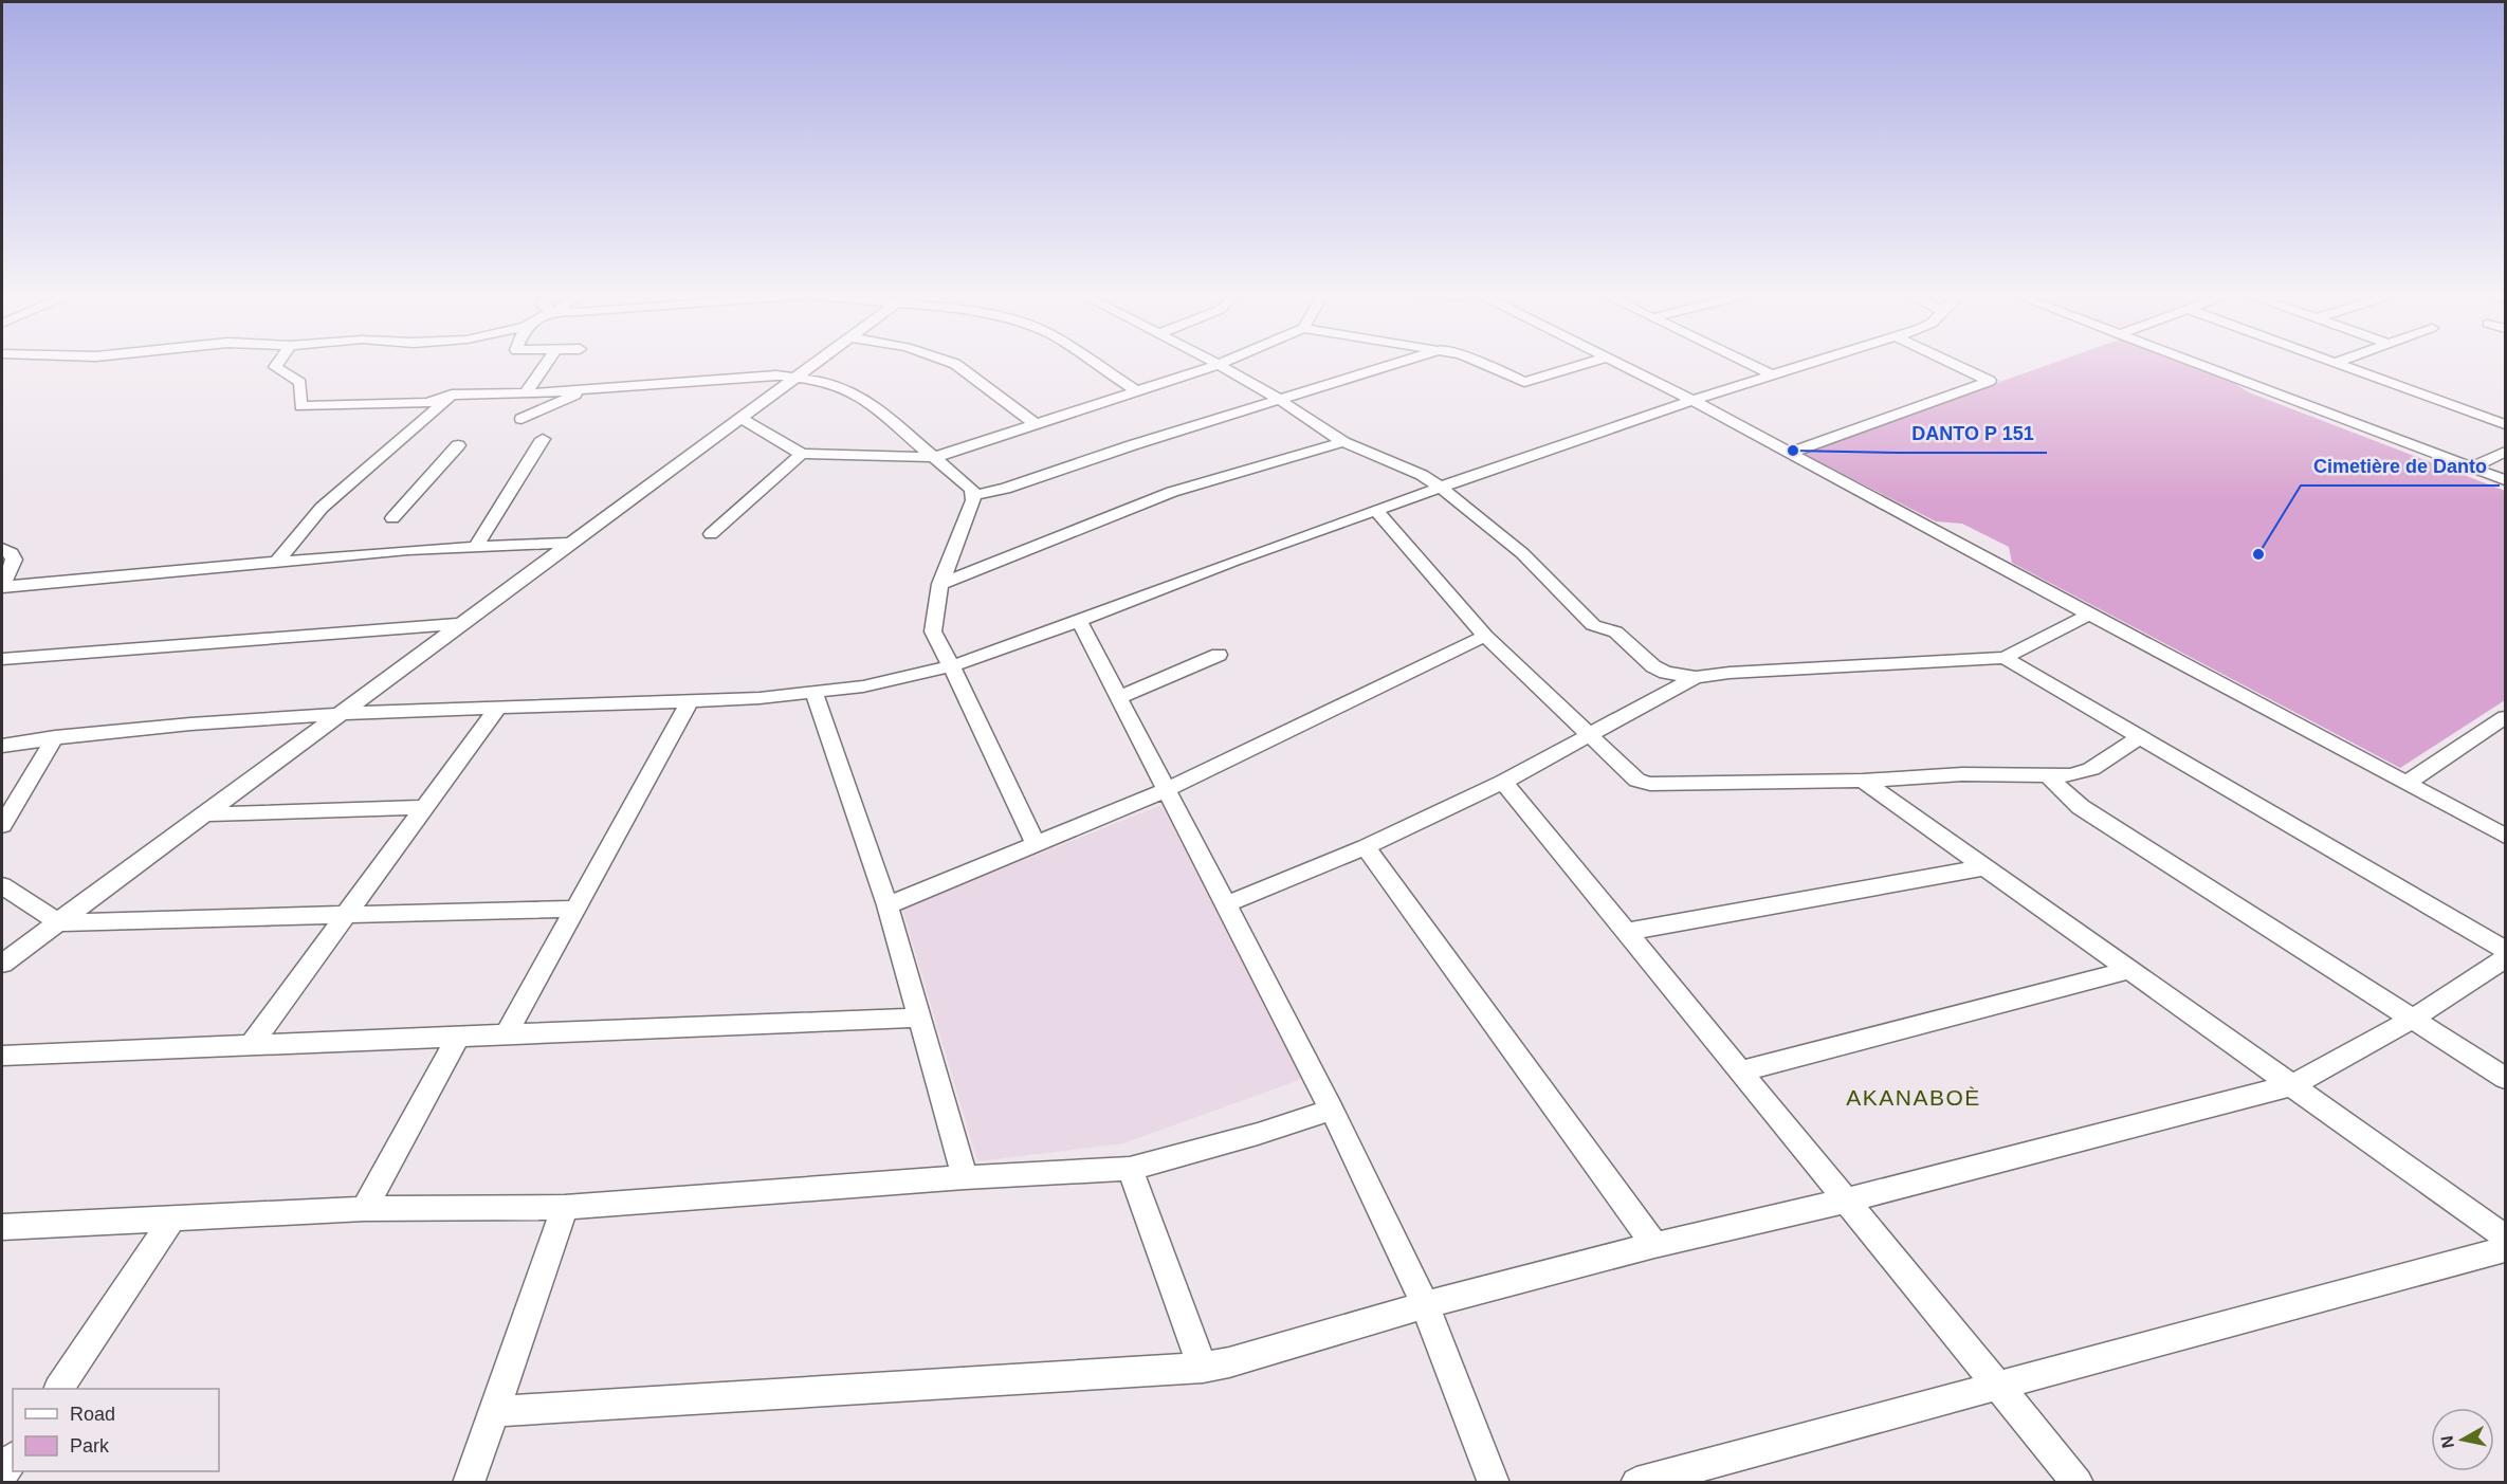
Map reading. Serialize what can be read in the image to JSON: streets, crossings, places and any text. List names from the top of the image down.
{
  "districts": ["AKANABOÈ"],
  "places": ["DANTO P 151", "Cimetière de Danto"],
  "legend": ["Road", "Park"],
  "north": "left"
}
